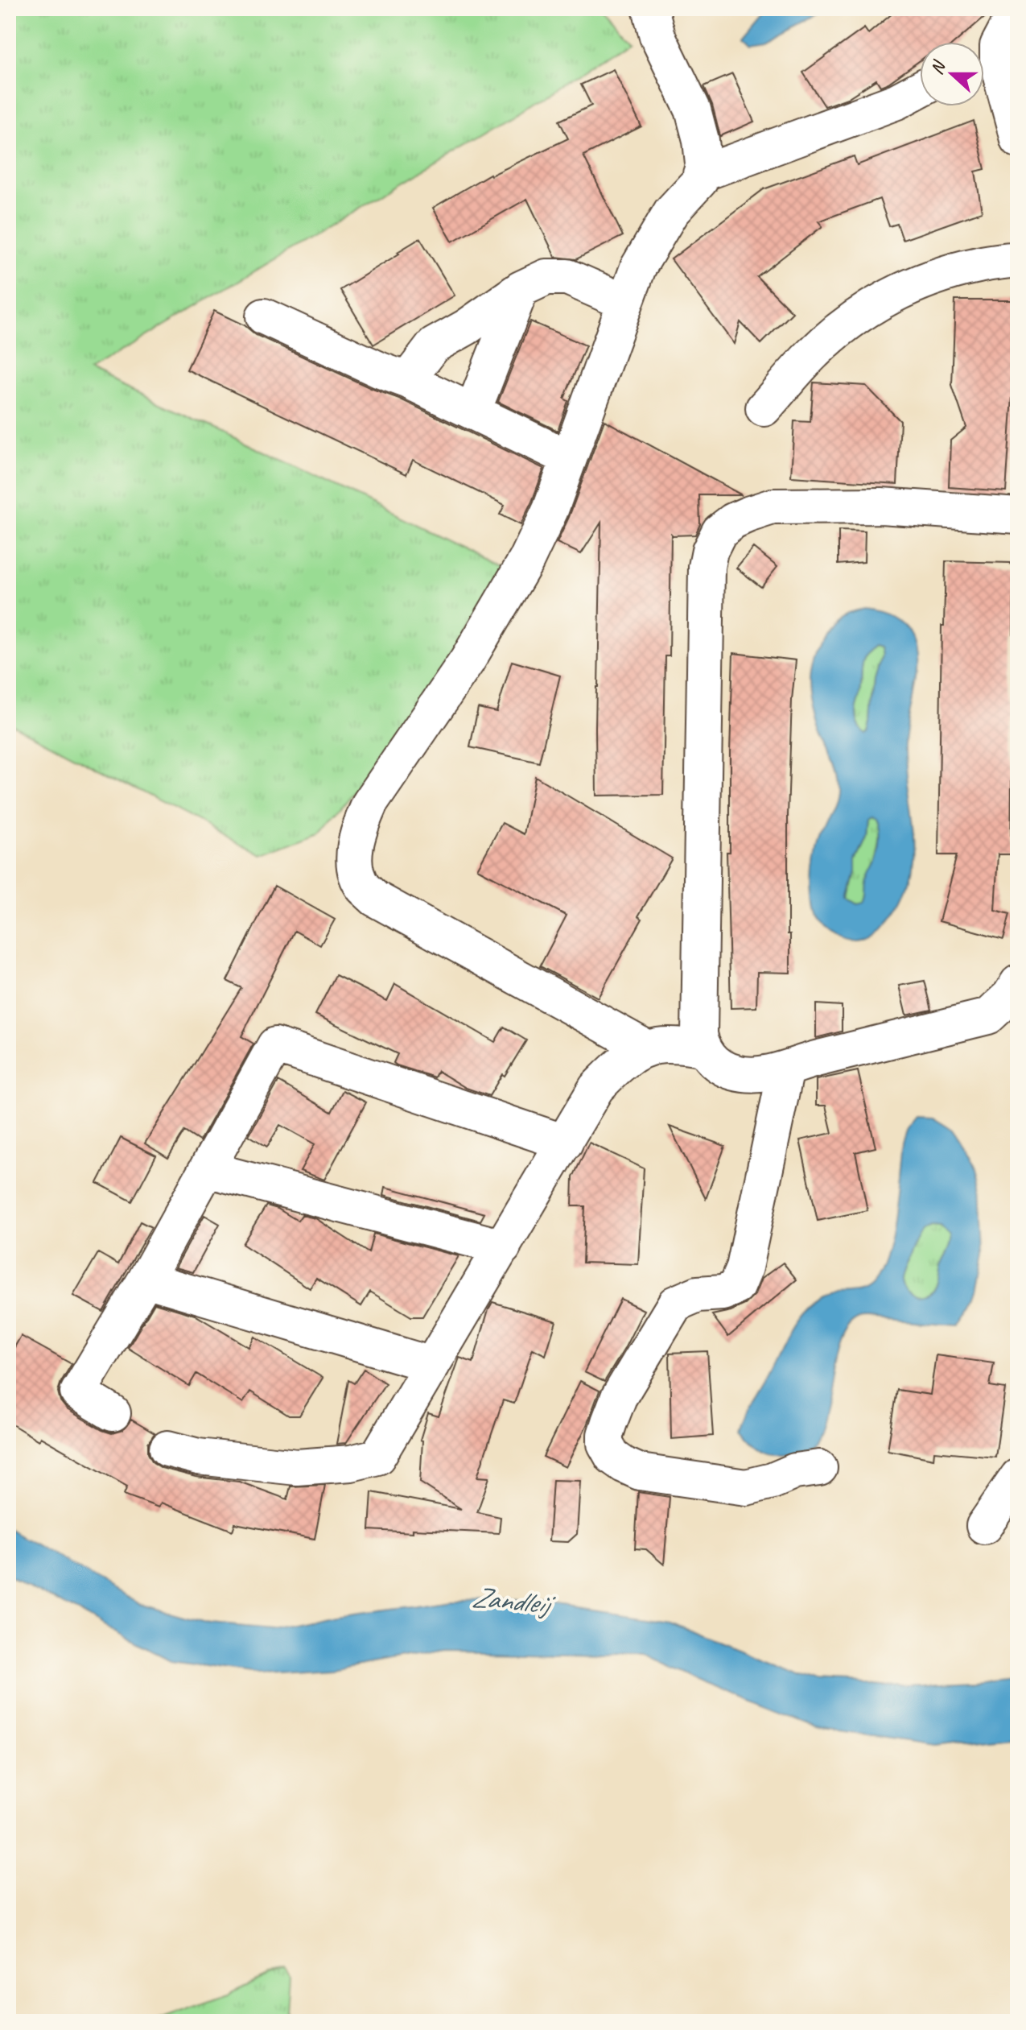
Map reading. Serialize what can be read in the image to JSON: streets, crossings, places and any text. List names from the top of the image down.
{
  "water": ["Zandleij"],
  "north": "left"
}
